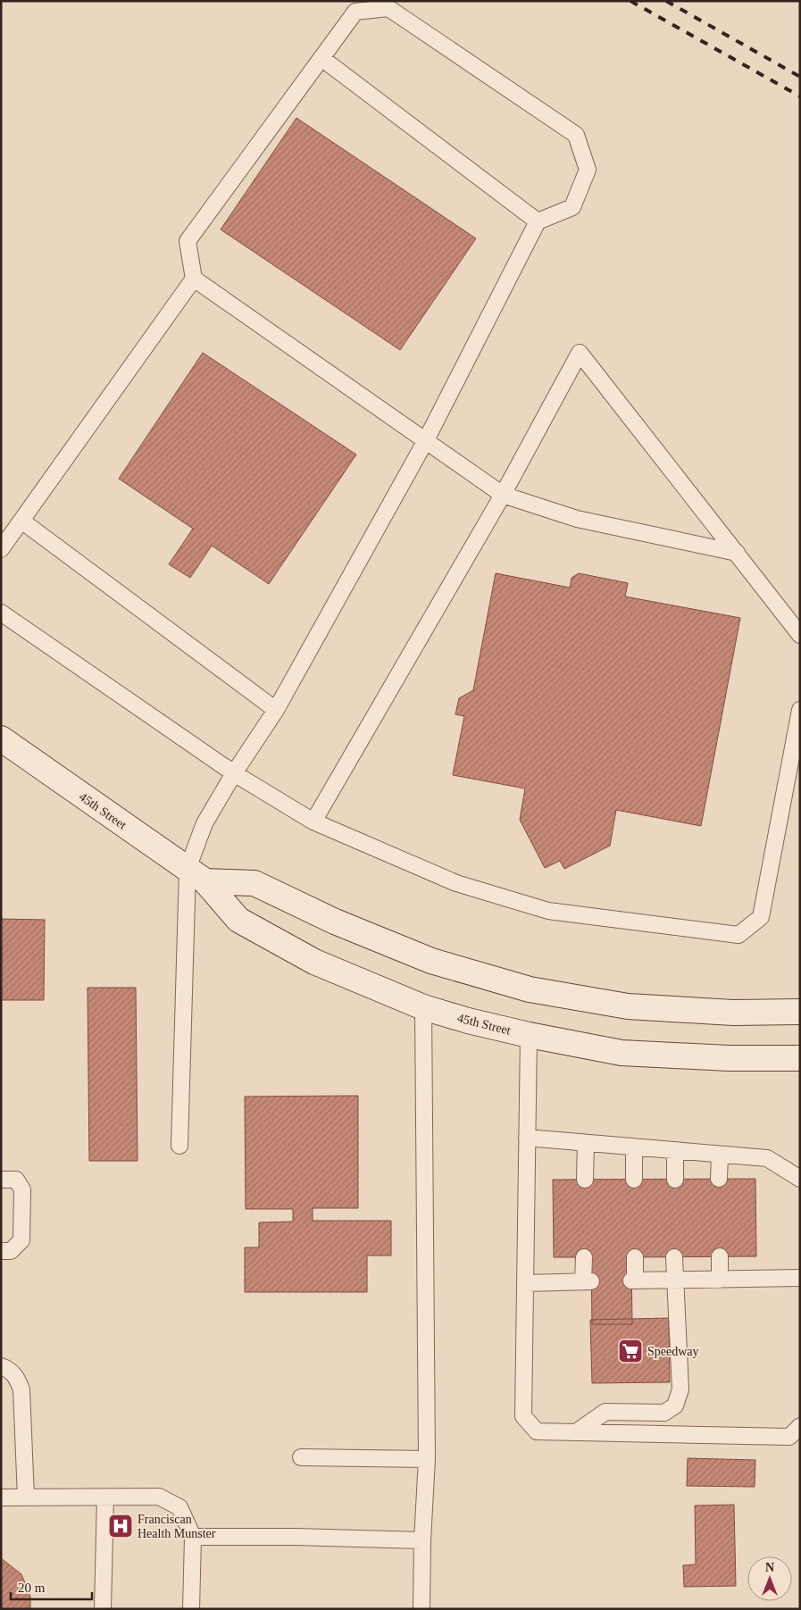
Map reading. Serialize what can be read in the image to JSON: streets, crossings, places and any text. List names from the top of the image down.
{
  "streets": {
    "main road": ["45th Street"]
  },
  "places": {
    "supermarket": ["Speedway"],
    "hospital": ["Franciscan Health Munster"]
  },
  "scale_bar": "20 m",
  "north": "top"
}
